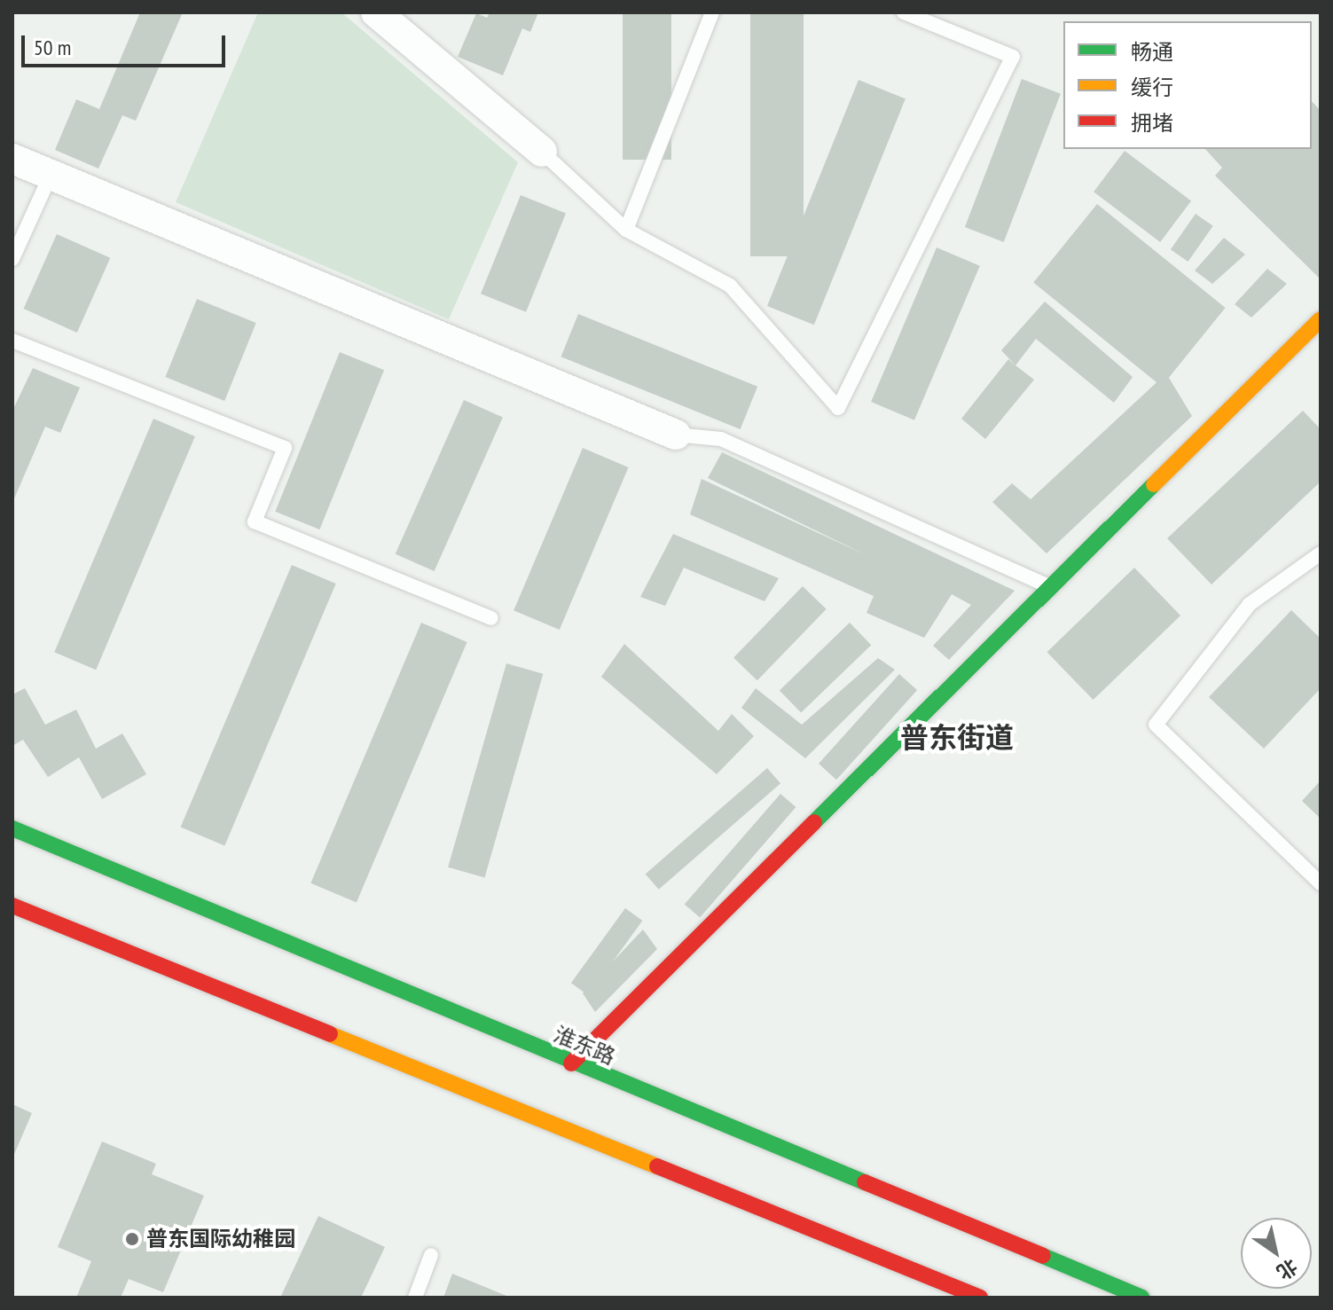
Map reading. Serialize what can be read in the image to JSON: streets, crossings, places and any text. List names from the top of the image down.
{
  "streets": {
    "main road": ["淮东路"]
  },
  "districts": ["普东街道"],
  "places": ["普东国际幼稚园"],
  "legend": ["畅通", "缓行", "拥堵"],
  "scale_bar": "50 m",
  "north": "bottom right"
}
